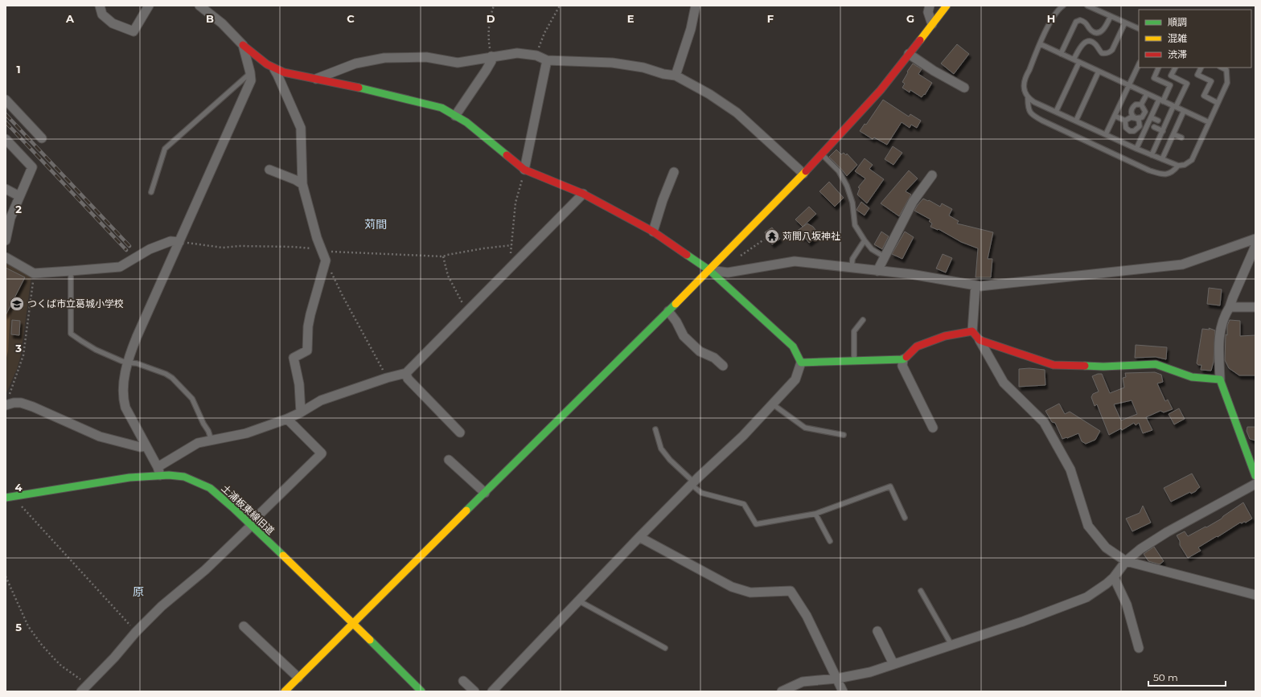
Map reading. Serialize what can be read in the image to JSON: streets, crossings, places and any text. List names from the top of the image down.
{
  "streets": {
    "street": ["土浦板東線旧道"]
  },
  "districts": ["苅間", "原"],
  "places": {
    "temple": ["苅間八坂神社"],
    "school or university": ["つくば市立葛城小学校"]
  },
  "legend": ["順調", "混雑", "渋滞"],
  "scale_bar": "50 m",
  "grid": {
    "columns": [
      "A",
      "B",
      "C",
      "D",
      "E",
      "F",
      "G",
      "H"
    ],
    "rows": [
      "1",
      "2",
      "3",
      "4",
      "5"
    ]
  }
}
